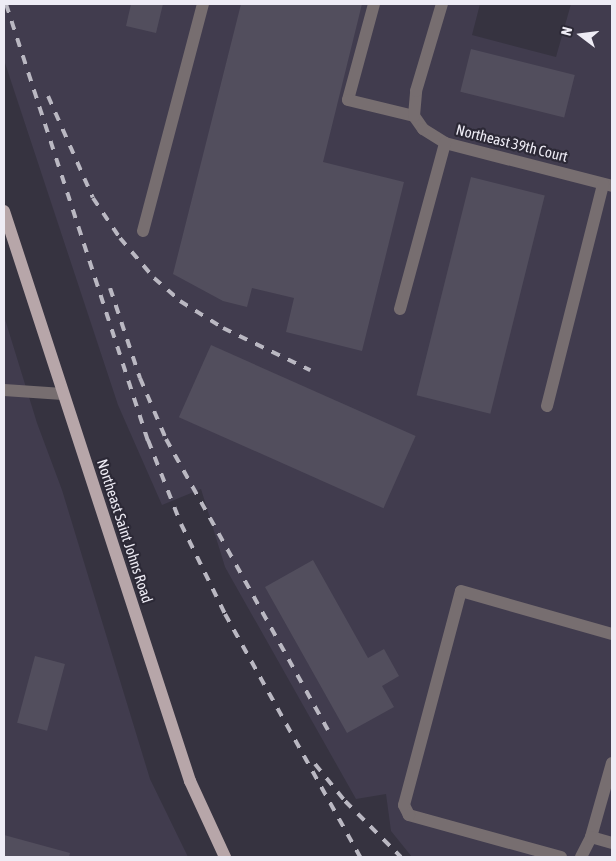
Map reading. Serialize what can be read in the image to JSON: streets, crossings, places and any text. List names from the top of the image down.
{
  "streets": {
    "main road": ["Northeast Saint Johns Road"],
    "street": ["Northeast 39th Court"]
  },
  "north": "left"
}
